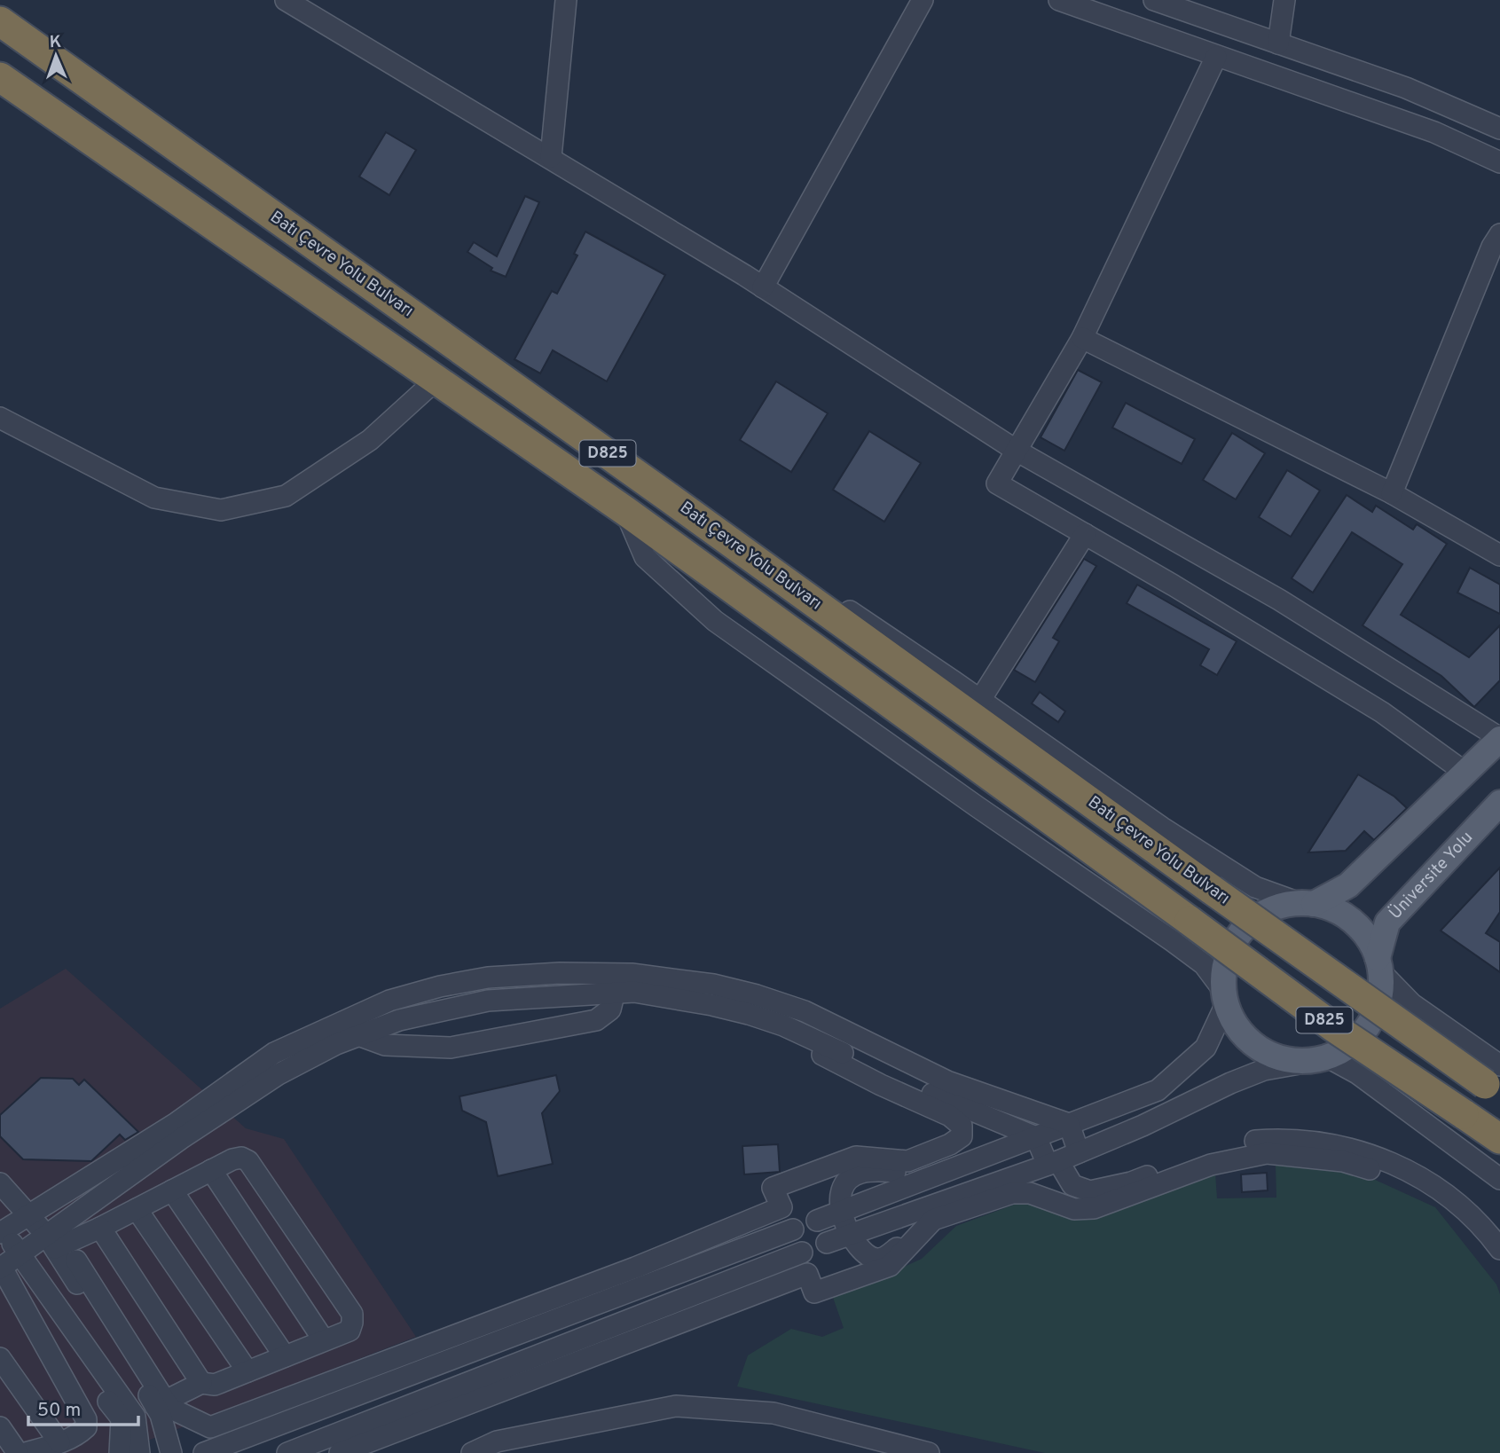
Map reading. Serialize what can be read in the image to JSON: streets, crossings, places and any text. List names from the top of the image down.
{
  "streets": {
    "highway": ["Batı Çevre Yolu Bulvarı", "D825"],
    "main road": ["Üniversite Yolu"]
  },
  "scale_bar": "50 m",
  "north": "top"
}
